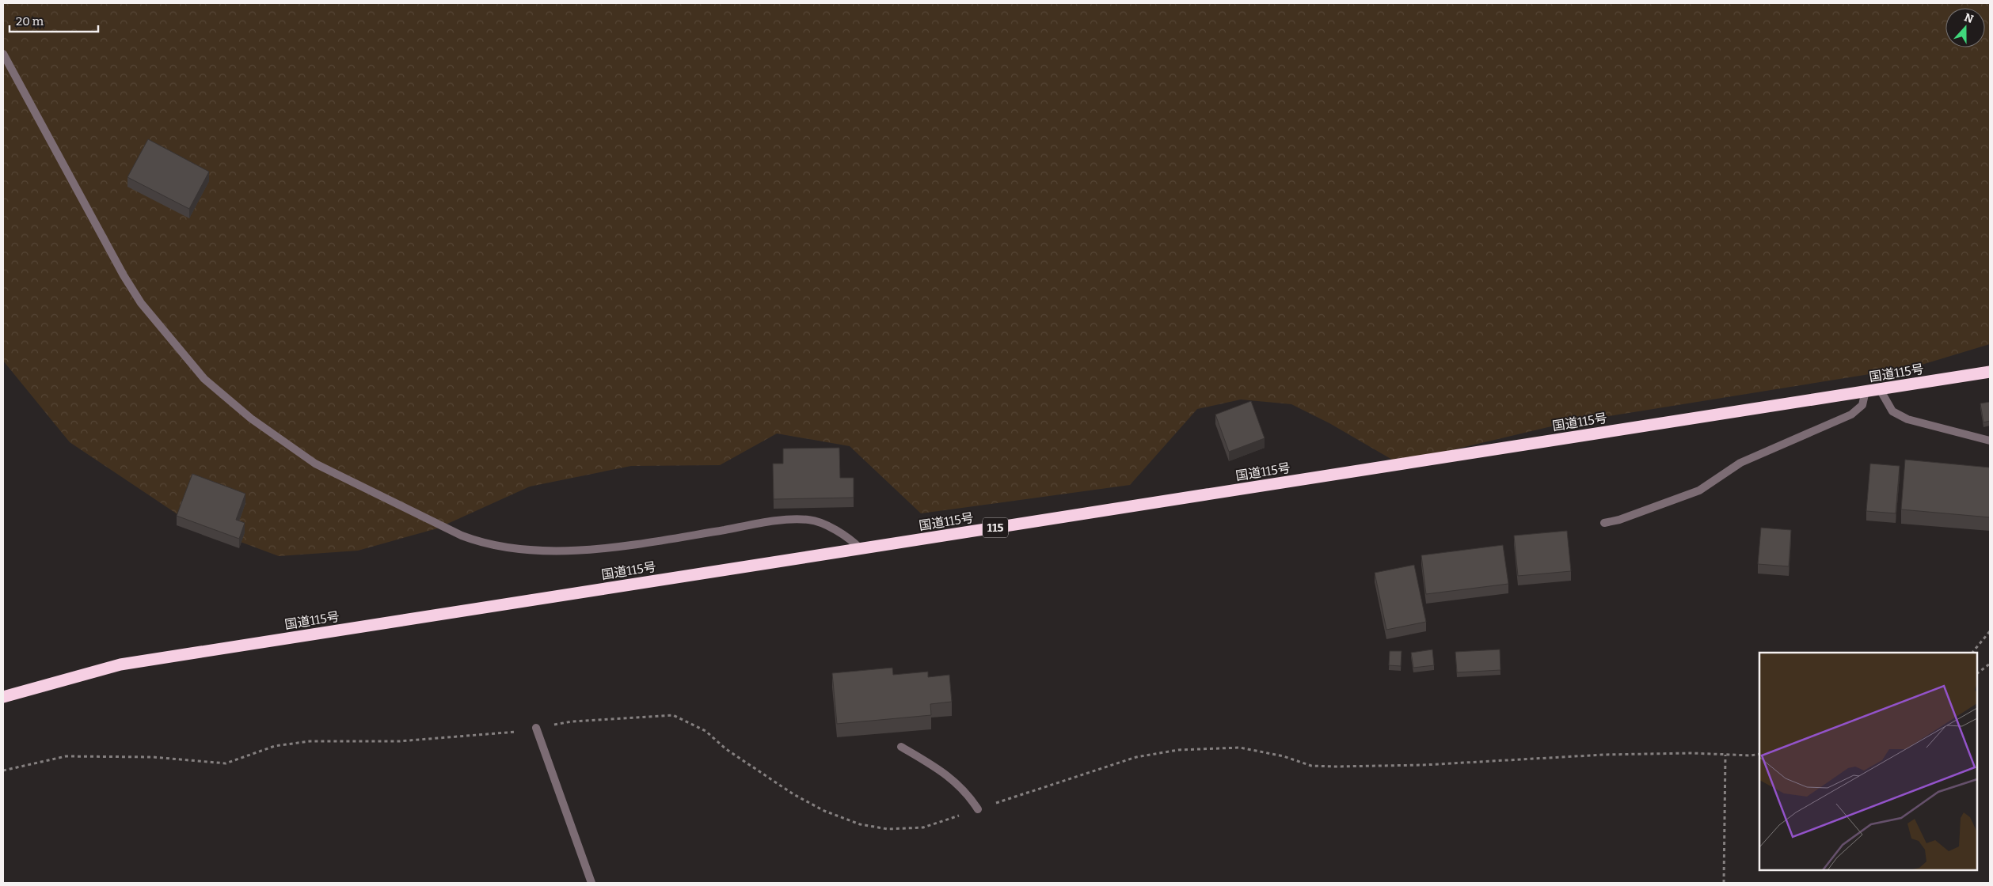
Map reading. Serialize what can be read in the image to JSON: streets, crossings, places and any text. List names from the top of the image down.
{
  "streets": {
    "highway": ["国道115号", "115"]
  },
  "scale_bar": "20 m",
  "north": "top"
}
